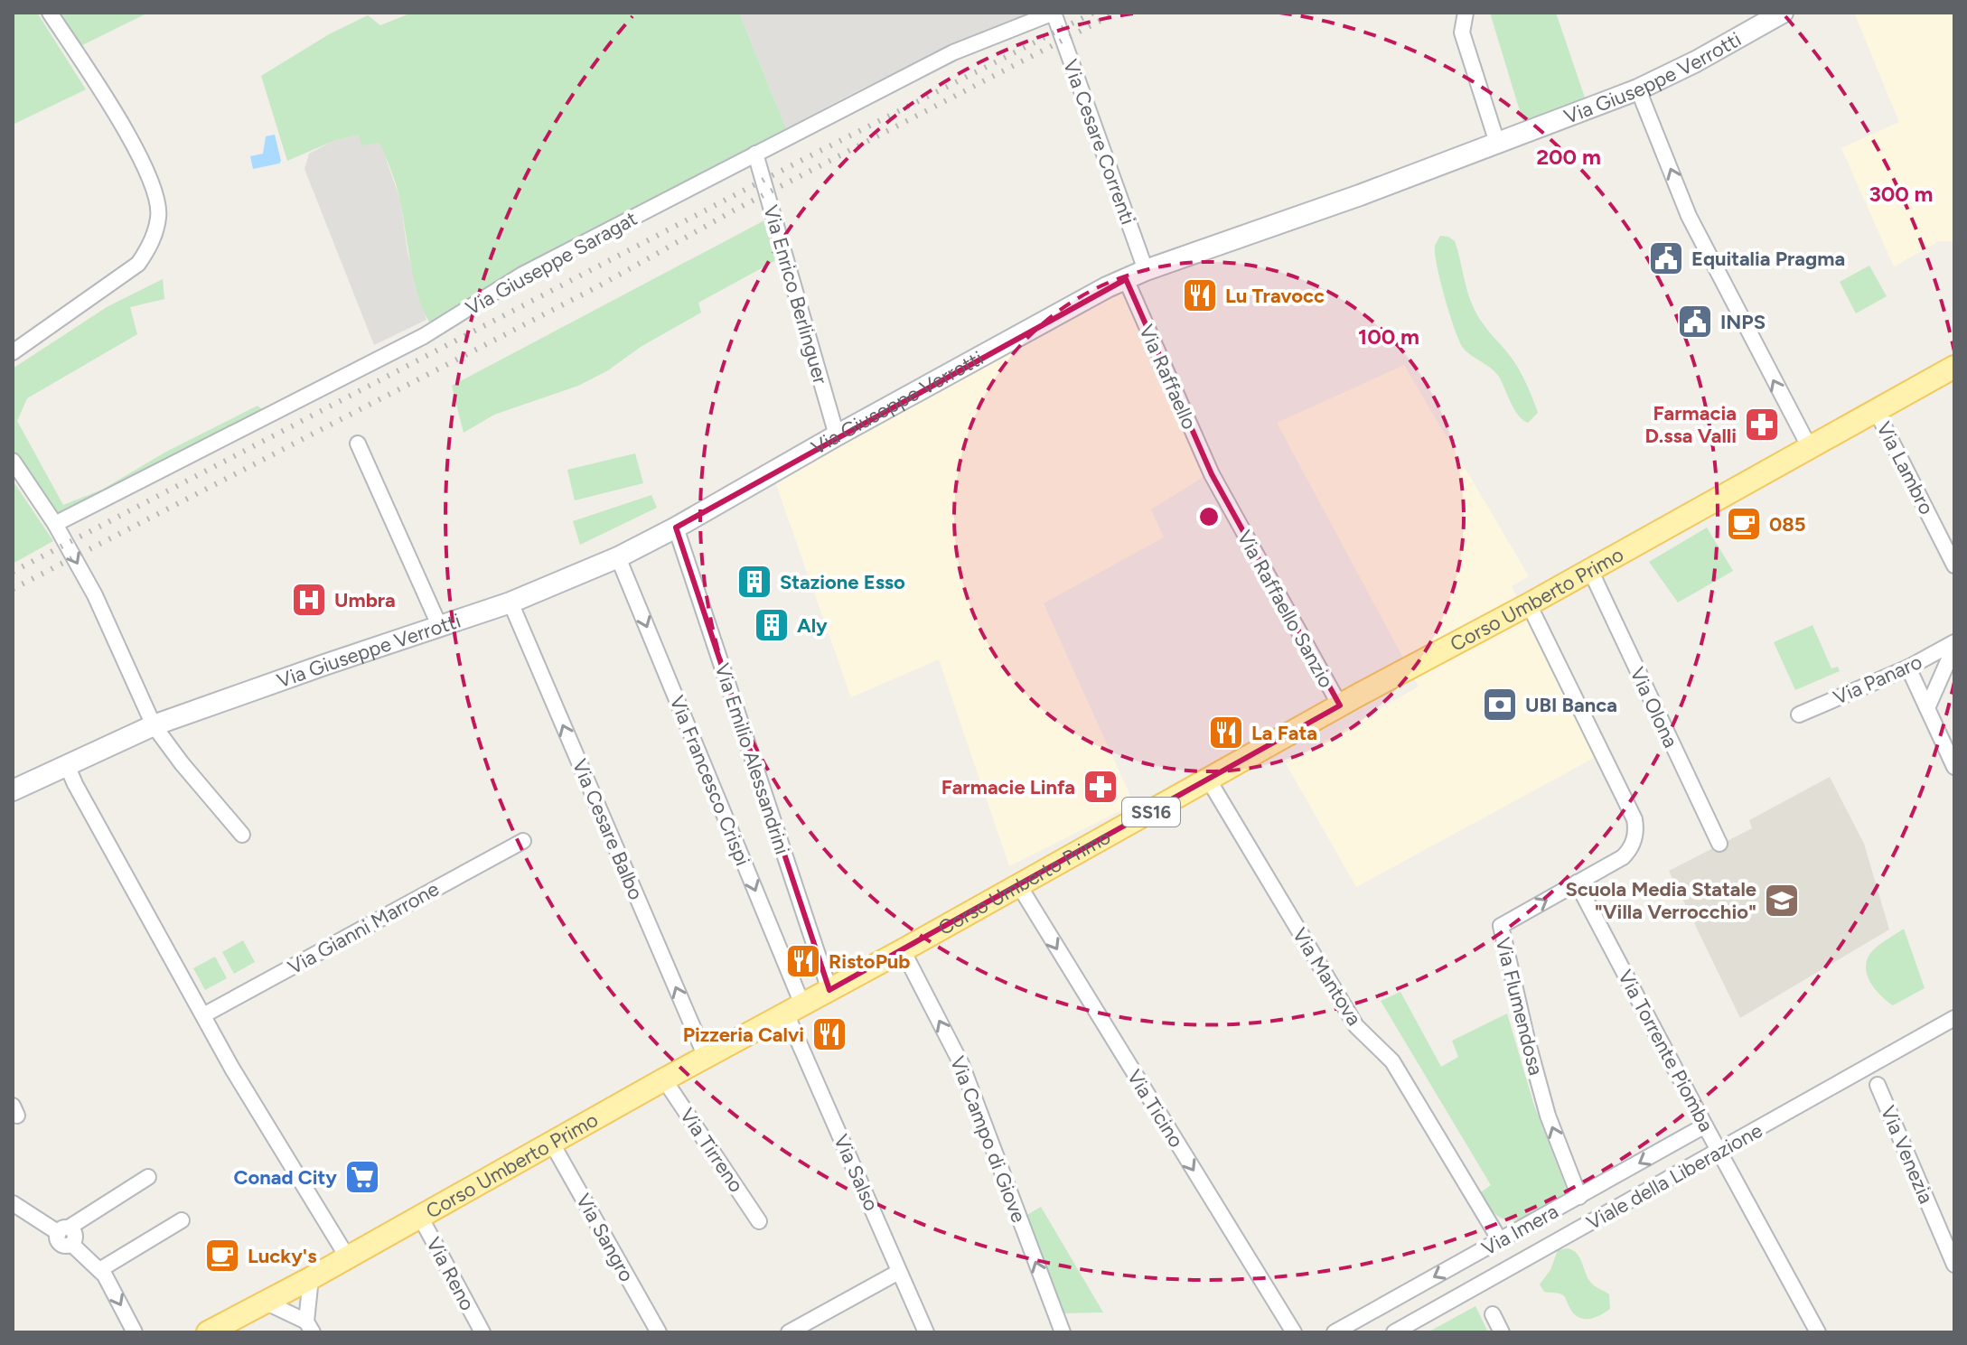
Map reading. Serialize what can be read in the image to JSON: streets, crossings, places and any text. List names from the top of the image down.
{
  "streets": {
    "main road": ["Corso Umberto Primo", "SS16"],
    "street": [
      "Via Giuseppe Verrotti",
      "Via Cesare Correnti",
      "Via Giuseppe Saragat",
      "Via Enrico Berlinguer",
      "Via Raffaello",
      "Via Lambro",
      "Via Raffaello Sanzio",
      "Via Panaro",
      "Via Olona",
      "Via Emilio Alessandrini",
      "Via Francesco Crispi",
      "Via Cesare Balbo",
      "Via Gianni Marrone",
      "Via Mantova",
      "Via Flumendosa",
      "Via Torrente Piomba",
      "Via Ticino",
      "Via Campo di Giove",
      "Via Tirreno",
      "Via Venezia",
      "Via Salso",
      "Viale della Liberazione",
      "Via Imera",
      "Via Sangro",
      "Via Reno"
    ]
  },
  "crossings": [
    ["Via Giuseppe Verrotti", "Via Cesare Correnti"],
    ["Via Giuseppe Verrotti", "Via Enrico Berlinguer"],
    ["Via Giuseppe Verrotti", "Via Raffaello"],
    ["Via Giuseppe Verrotti", "Via Emilio Alessandrini"],
    ["Via Giuseppe Verrotti", "Via Francesco Crispi"],
    ["Via Giuseppe Verrotti", "Via Cesare Balbo"],
    ["Via Cesare Correnti", "Via Giuseppe Saragat"],
    ["Via Giuseppe Saragat", "Via Enrico Berlinguer"],
    ["Via Raffaello", "Via Raffaello Sanzio"],
    ["Via Lambro", "Corso Umberto Primo"],
    ["Corso Umberto Primo", "Via Raffaello Sanzio"],
    ["Corso Umberto Primo", "Via Olona"],
    ["Corso Umberto Primo", "Via Emilio Alessandrini"],
    ["Corso Umberto Primo", "Via Francesco Crispi"],
    ["Corso Umberto Primo", "Via Cesare Balbo"],
    ["Corso Umberto Primo", "Via Mantova"],
    ["Corso Umberto Primo", "Via Flumendosa"],
    ["Corso Umberto Primo", "Via Ticino"],
    ["Corso Umberto Primo", "Via Campo di Giove"],
    ["Corso Umberto Primo", "Via Tirreno"],
    ["Corso Umberto Primo", "Via Salso"],
    ["Corso Umberto Primo", "Via Sangro"],
    ["Corso Umberto Primo", "Via Reno"],
    ["Via Francesco Crispi", "Via Salso"],
    ["Via Mantova", "Via Imera"],
    ["Via Flumendosa", "Via Torrente Piomba"],
    ["Via Flumendosa", "Via Imera"],
    ["Via Torrente Piomba", "Viale della Liberazione"],
    ["Via Torrente Piomba", "Via Imera"]
  ],
  "one_way": [
    "Via Francesco Crispi",
    "Via Cesare Balbo",
    "Via Flumendosa",
    "Via Ticino",
    "Via Campo di Giove",
    "Via Imera"
  ],
  "places": {
    "public building": ["Equitalia Pragma", "INPS"],
    "restaurant": [
      "Lu Travocc",
      "La Fata",
      "RistoPub",
      "Pizzeria Calvi"
    ],
    "pharmacy": ["Farmacia D.ssa Valli", "Farmacie Linfa"],
    "cafe": ["085", "Lucky's"],
    "building": ["Stazione Esso", "Aly"],
    "hospital": ["Umbra"],
    "bank": ["UBI Banca"],
    "school or university": ["Scuola Media Statale \"Villa Verrocchio\""],
    "supermarket": ["Conad City"]
  },
  "rings": ["200 m", "300 m", "100 m"]
}
